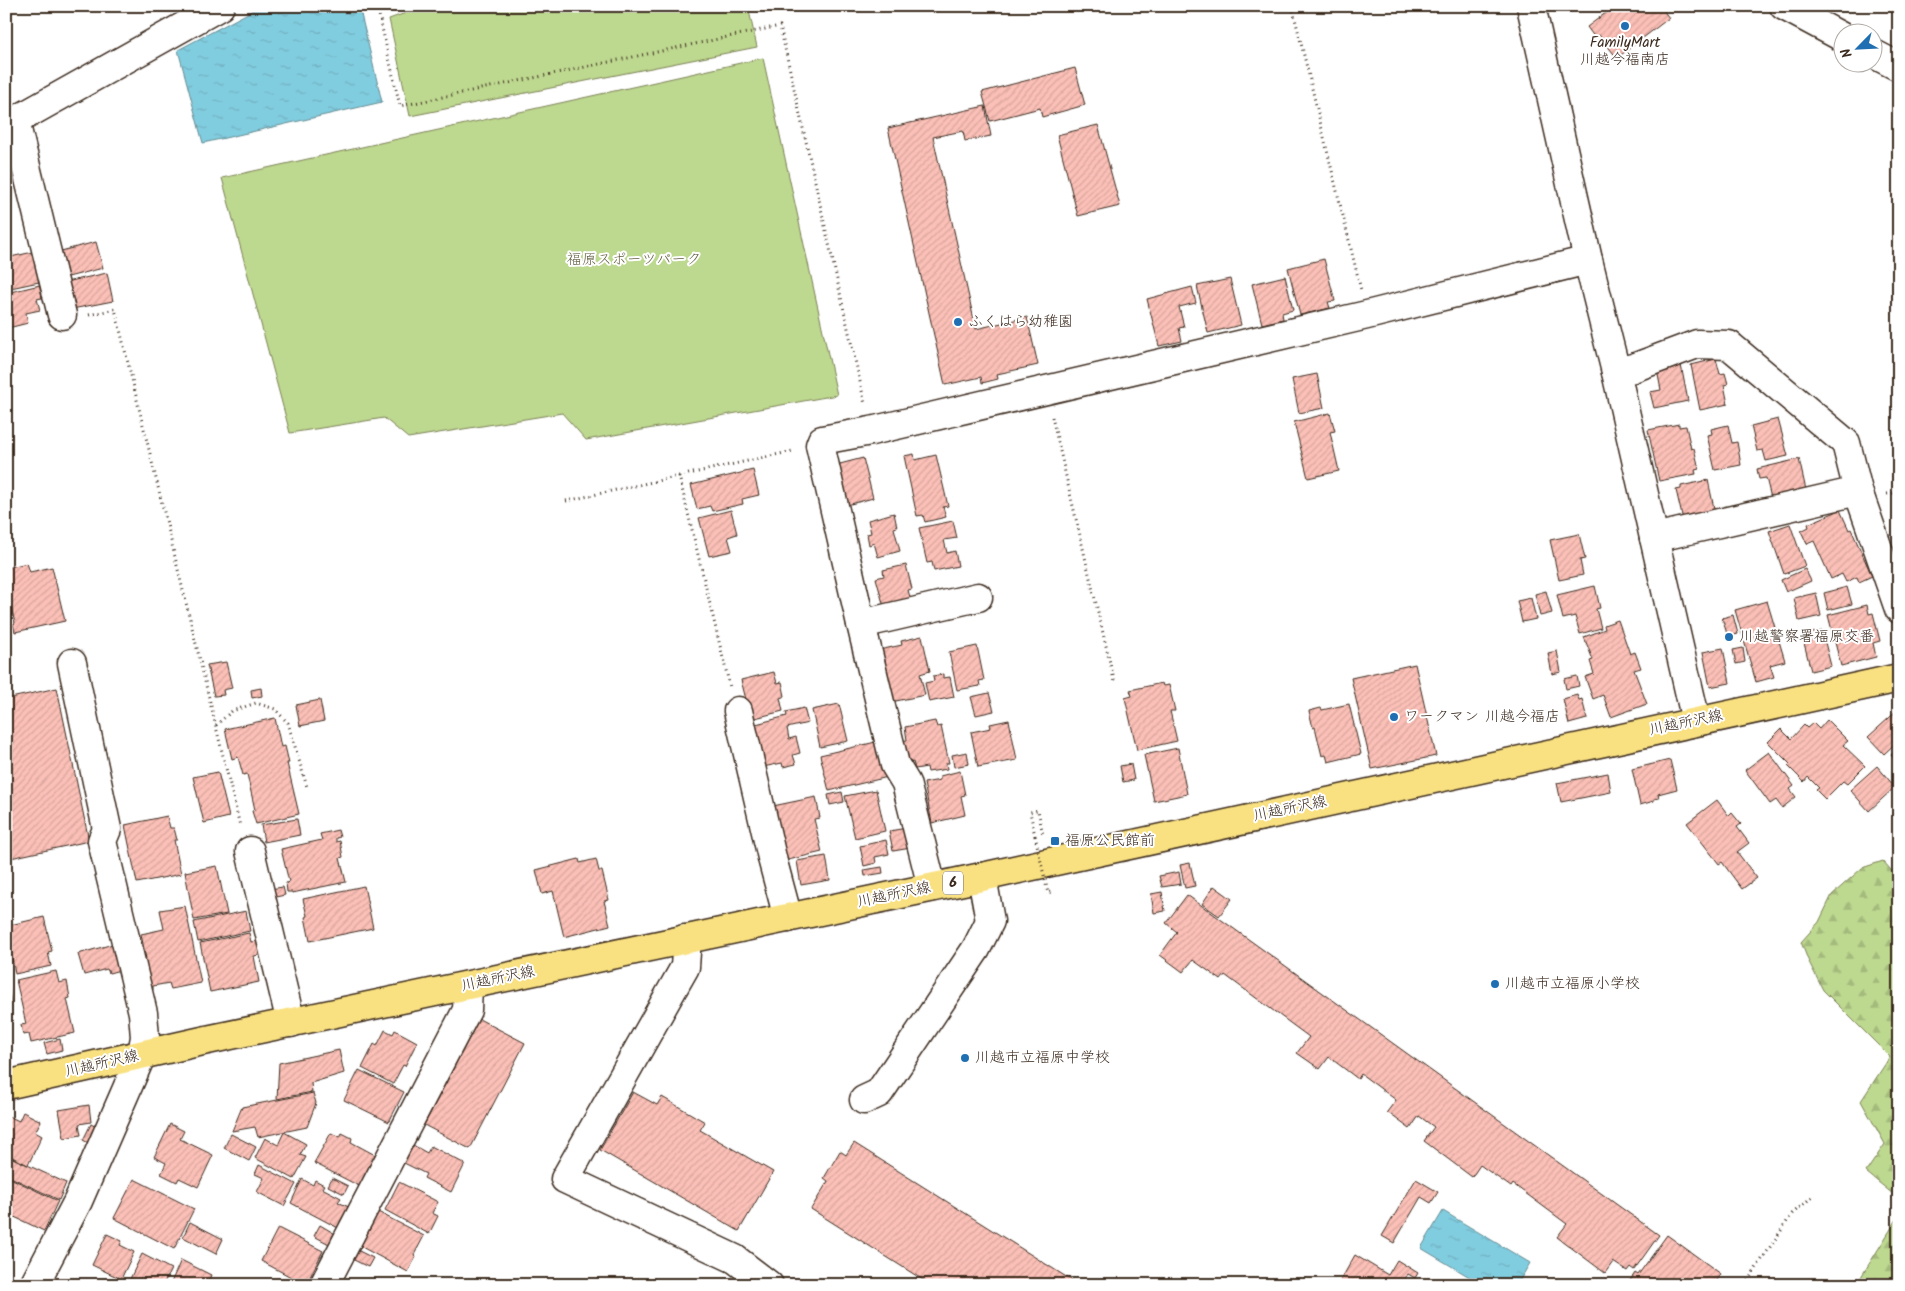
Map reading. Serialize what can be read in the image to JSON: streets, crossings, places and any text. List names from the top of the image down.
{
  "streets": {
    "main road": ["川越所沢線", "6"]
  },
  "parks": ["福原スポーツパーク"],
  "places": {
    "other": [
      "FamilyMart 川越今福南店",
      "ふくはら幼稚園",
      "川越警察署福原交番",
      "ワークマン 川越今福店",
      "川越市立福原小学校",
      "川越市立福原中学校"
    ],
    "transit": ["福原公民館前"]
  },
  "north": "bottom left"
}
